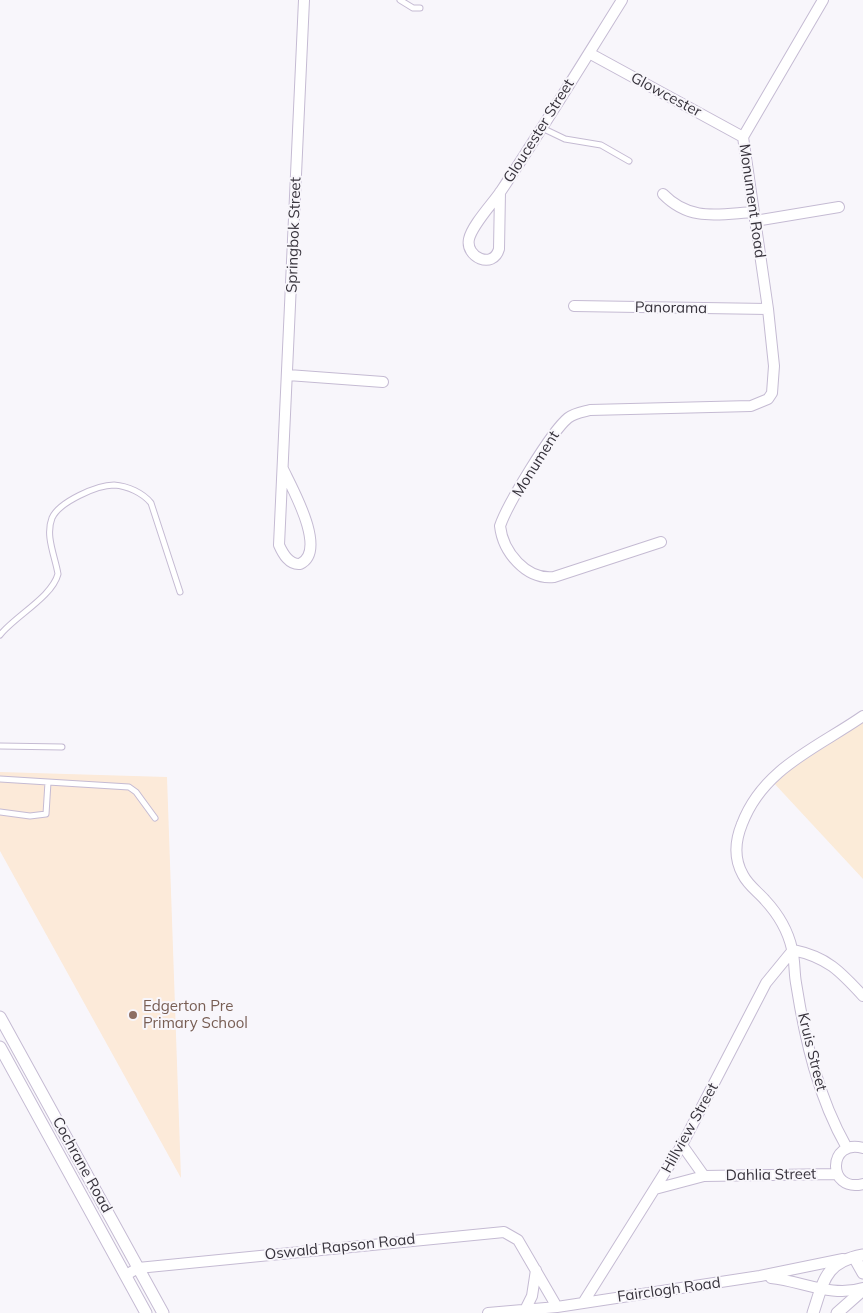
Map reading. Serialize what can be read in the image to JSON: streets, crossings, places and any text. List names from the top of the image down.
{
  "streets": {
    "street": [
      "Glowcester",
      "Gloucester Street",
      "Monument Road",
      "Springbok Street",
      "Panorama",
      "Monument",
      "Kruis Street",
      "Hillview Street",
      "Cochrane Road",
      "Dahlia Street",
      "Oswald Rapson Road",
      "Fairclogh Road"
    ]
  },
  "crossings": [
    ["Glowcester", "Gloucester Street"],
    ["Glowcester", "Monument Road"],
    ["Monument Road", "Panorama"],
    ["Monument Road", "Monument"],
    ["Kruis Street", "Hillview Street"],
    ["Hillview Street", "Dahlia Street"],
    ["Hillview Street", "Fairclogh Road"],
    ["Cochrane Road", "Oswald Rapson Road"],
    ["Oswald Rapson Road", "Fairclogh Road"]
  ],
  "places": ["Edgerton Pre Primary School"]
}
